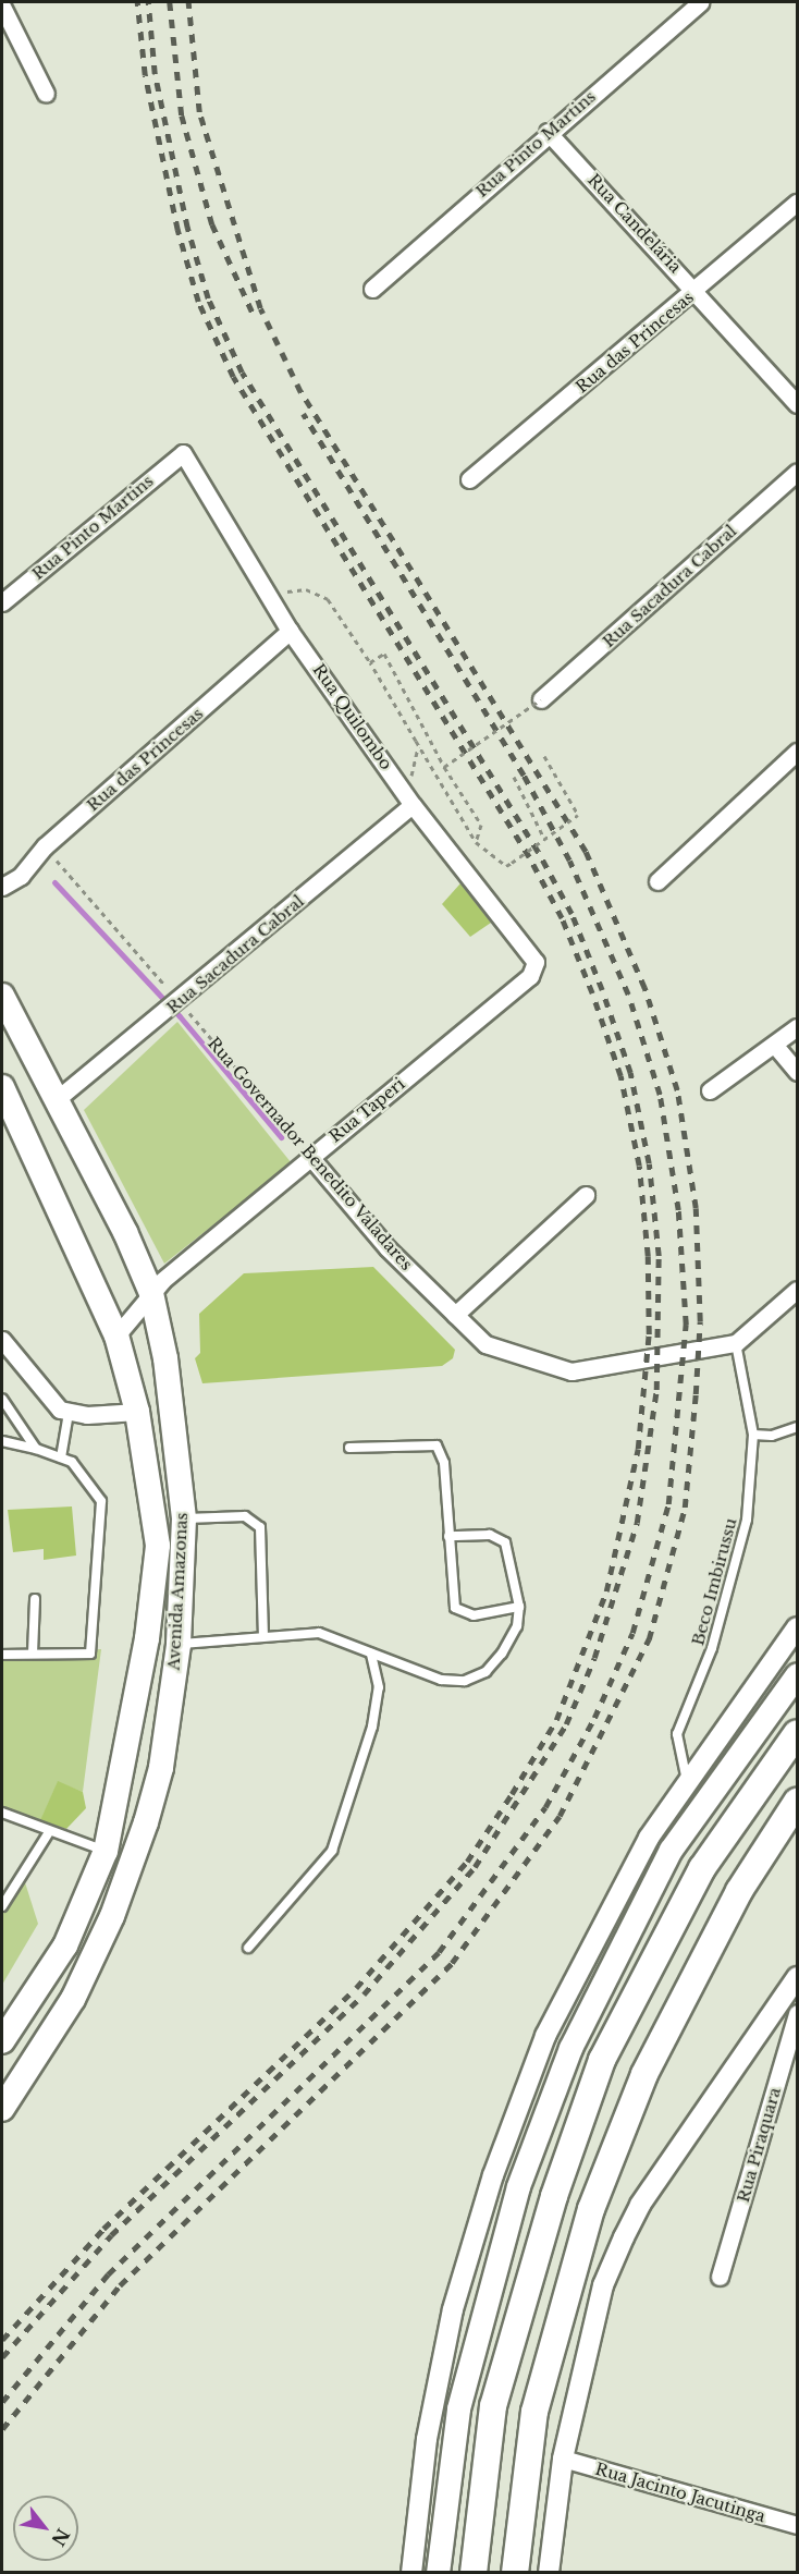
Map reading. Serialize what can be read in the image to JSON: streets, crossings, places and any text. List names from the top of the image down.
{
  "streets": {
    "main road": ["Avenida Amazonas"],
    "street": [
      "Rua Pinto Martins",
      "Rua Candelária",
      "Rua das Princesas",
      "Rua Sacadura Cabral",
      "Rua Quilombo",
      "Rua Taperi",
      "Rua Governador Benedito Valadares",
      "Rua Piraquara",
      "Rua Jacinto Jacutinga"
    ],
    "lane": ["Beco Imbirussu"]
  },
  "crossings": [
    ["Rua Pinto Martins", "Rua Candelária"],
    ["Rua Pinto Martins", "Rua Quilombo"],
    ["Rua Candelária", "Rua das Princesas"],
    ["Rua das Princesas", "Rua Quilombo"],
    ["Rua das Princesas", "Rua Governador Benedito Valadares"],
    ["Rua Sacadura Cabral", "Rua Quilombo"],
    ["Rua Sacadura Cabral", "Rua Governador Benedito Valadares"],
    ["Rua Sacadura Cabral", "Avenida Amazonas"],
    ["Rua Quilombo", "Rua Taperi"],
    ["Rua Taperi", "Rua Governador Benedito Valadares"],
    ["Rua Taperi", "Avenida Amazonas"],
    ["Rua Governador Benedito Valadares", "Beco Imbirussu"]
  ],
  "north": "bottom right"
}
